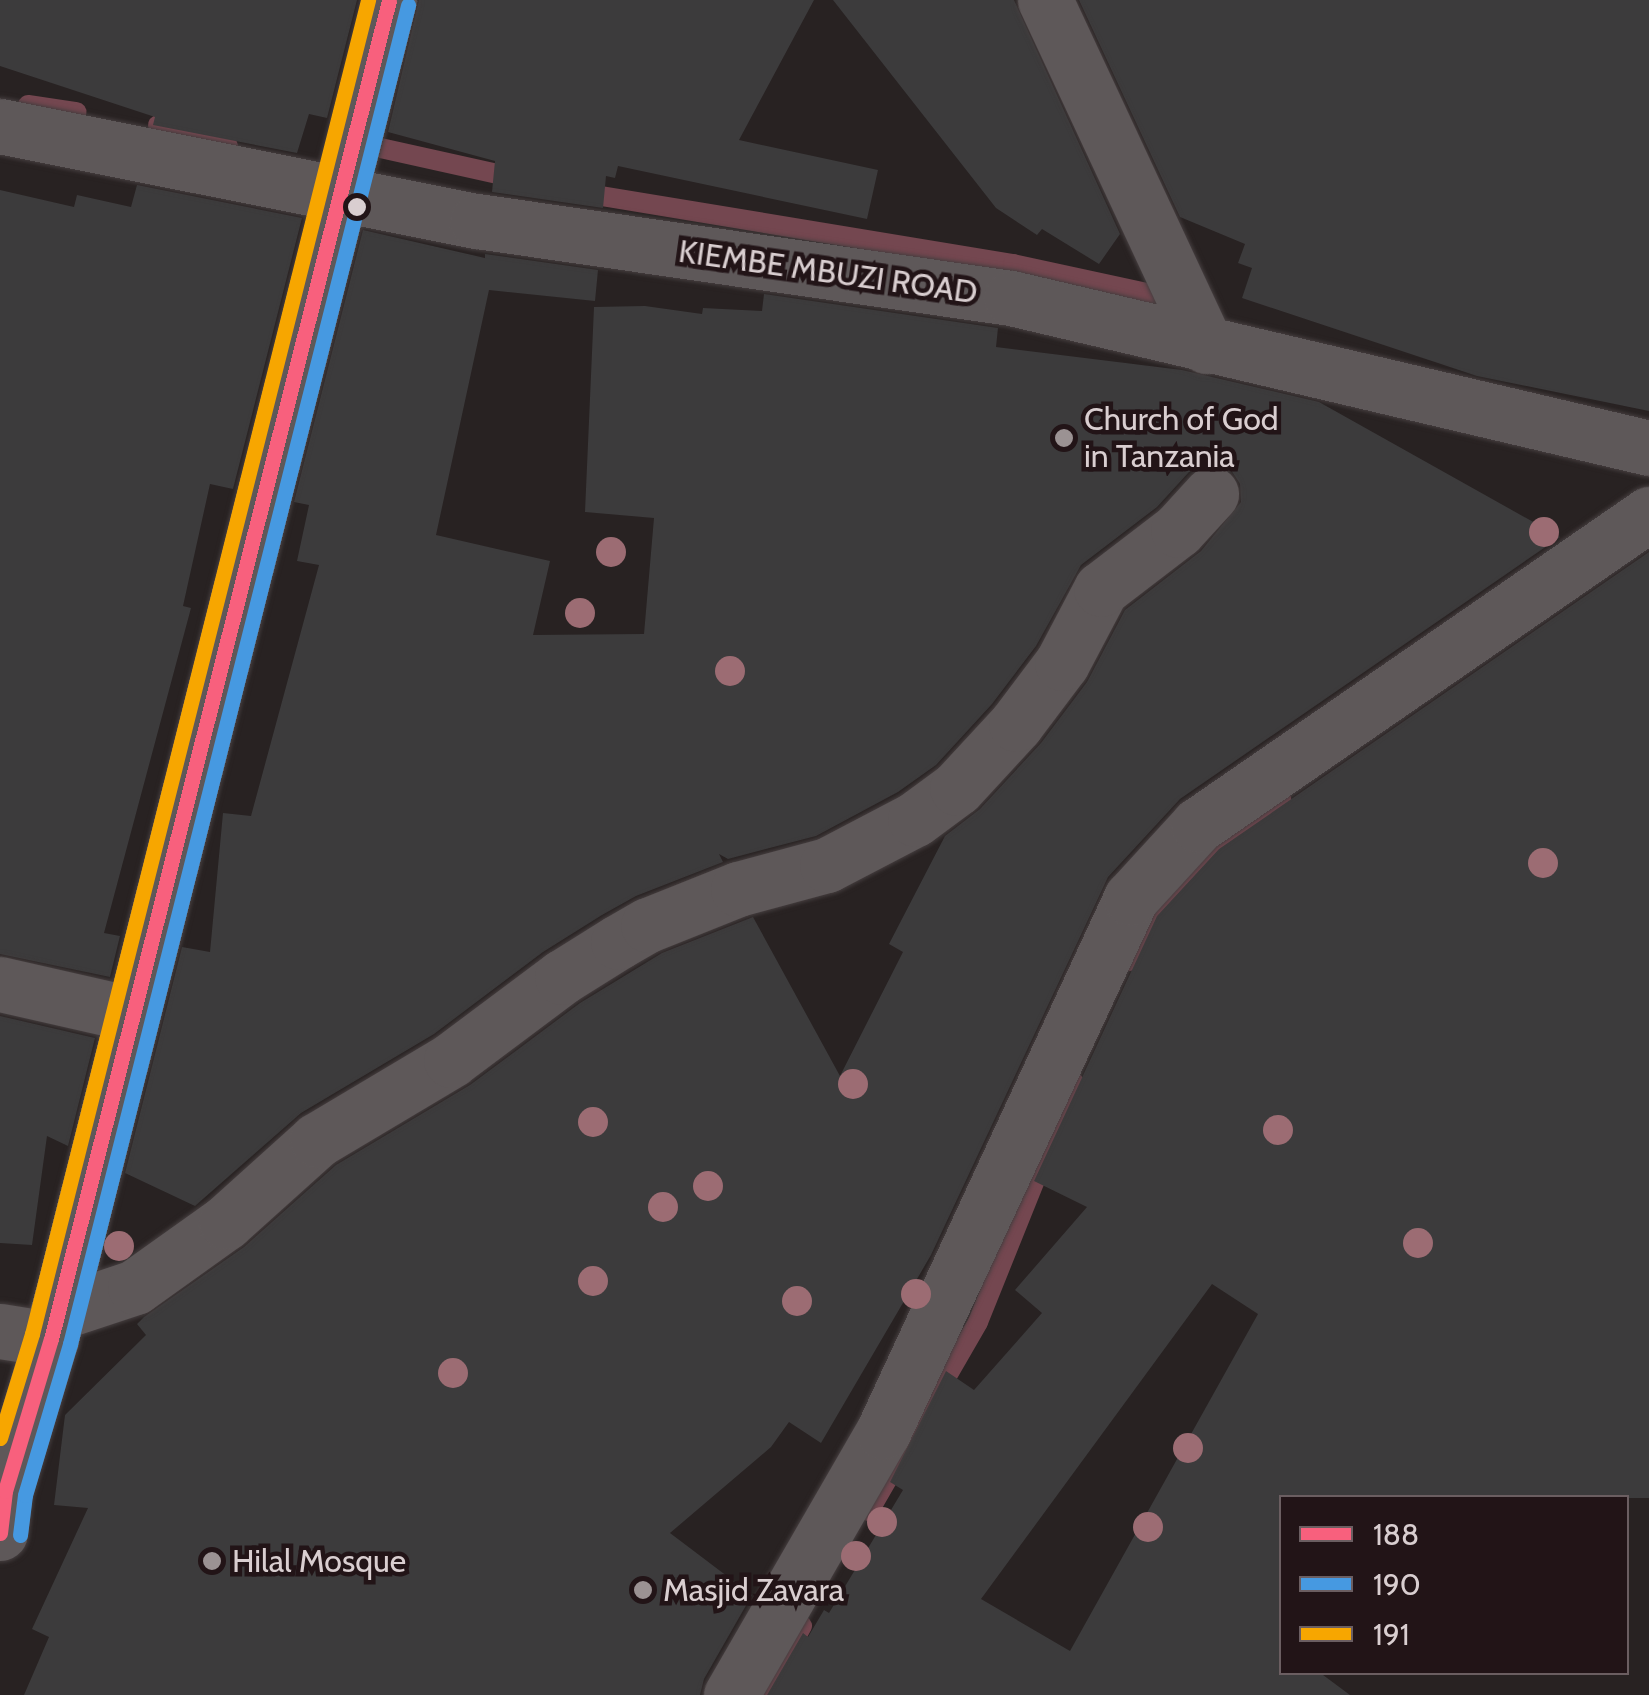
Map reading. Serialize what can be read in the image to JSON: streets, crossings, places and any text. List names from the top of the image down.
{
  "streets": {
    "street": ["KIEMBE MBUZI ROAD"]
  },
  "places": ["Church of God in Tanzania", "Hilal Mosque", "Masjid Zavara"],
  "lines": ["transit line 188", "transit line 191", "transit line 190"],
  "legend": ["188", "190", "191"]
}
